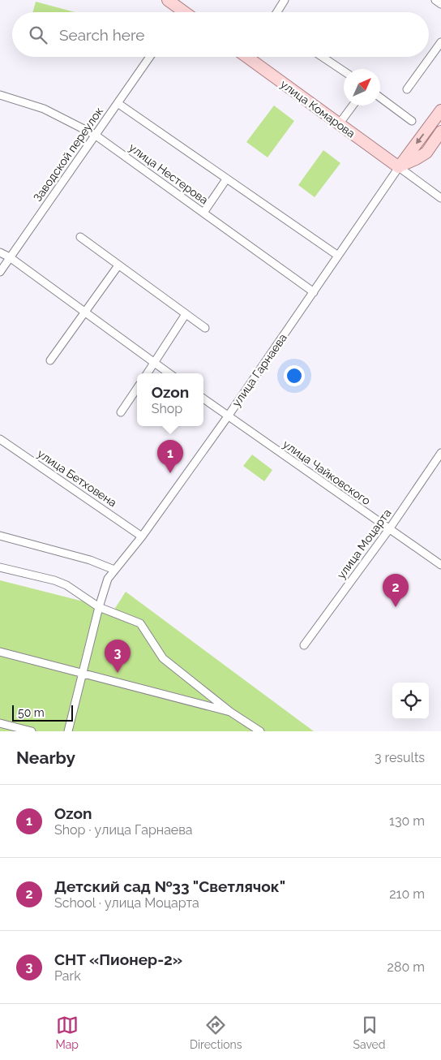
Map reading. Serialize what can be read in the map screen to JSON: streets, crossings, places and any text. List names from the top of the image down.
{
  "streets": {
    "main road": ["улица Комарова", "улица Гарнаева"],
    "street": [
      "Заводской переулок",
      "улица Нестерова",
      "улица Чайковского",
      "улица Бетховена",
      "улица Моцарта"
    ]
  },
  "crossings": [
    ["улица Комарова", "улица Гарнаева"],
    ["Заводской переулок", "улица Нестерова"],
    ["улица Нестерова", "улица Гарнаева"],
    ["улица Гарнаева", "улица Чайковского"],
    ["улица Гарнаева", "улица Бетховена"],
    ["улица Чайковского", "улица Моцарта"]
  ],
  "scale_bar": "50 m",
  "north": "top right",
  "page": {
    "search": "Search here",
    "popup": ["Ozon", "Shop"],
    "pins": ["1", "2", "3"],
    "scale": "50 m",
    "heading": ["Nearby", "3 results"],
    "list": [
      {
        "mark": "1",
        "name": "Ozon",
        "note": "Shop · улица Гарнаева",
        "value": "130 m"
      },
      {
        "mark": "2",
        "name": "Детский сад №33 \"Светлячок\"",
        "note": "School · улица Моцарта",
        "value": "210 m"
      },
      {
        "mark": "3",
        "name": "СНТ «Пионер-2»",
        "note": "Park",
        "value": "280 m"
      }
    ],
    "nav": ["Map", "Directions", "Saved"]
  }
}
